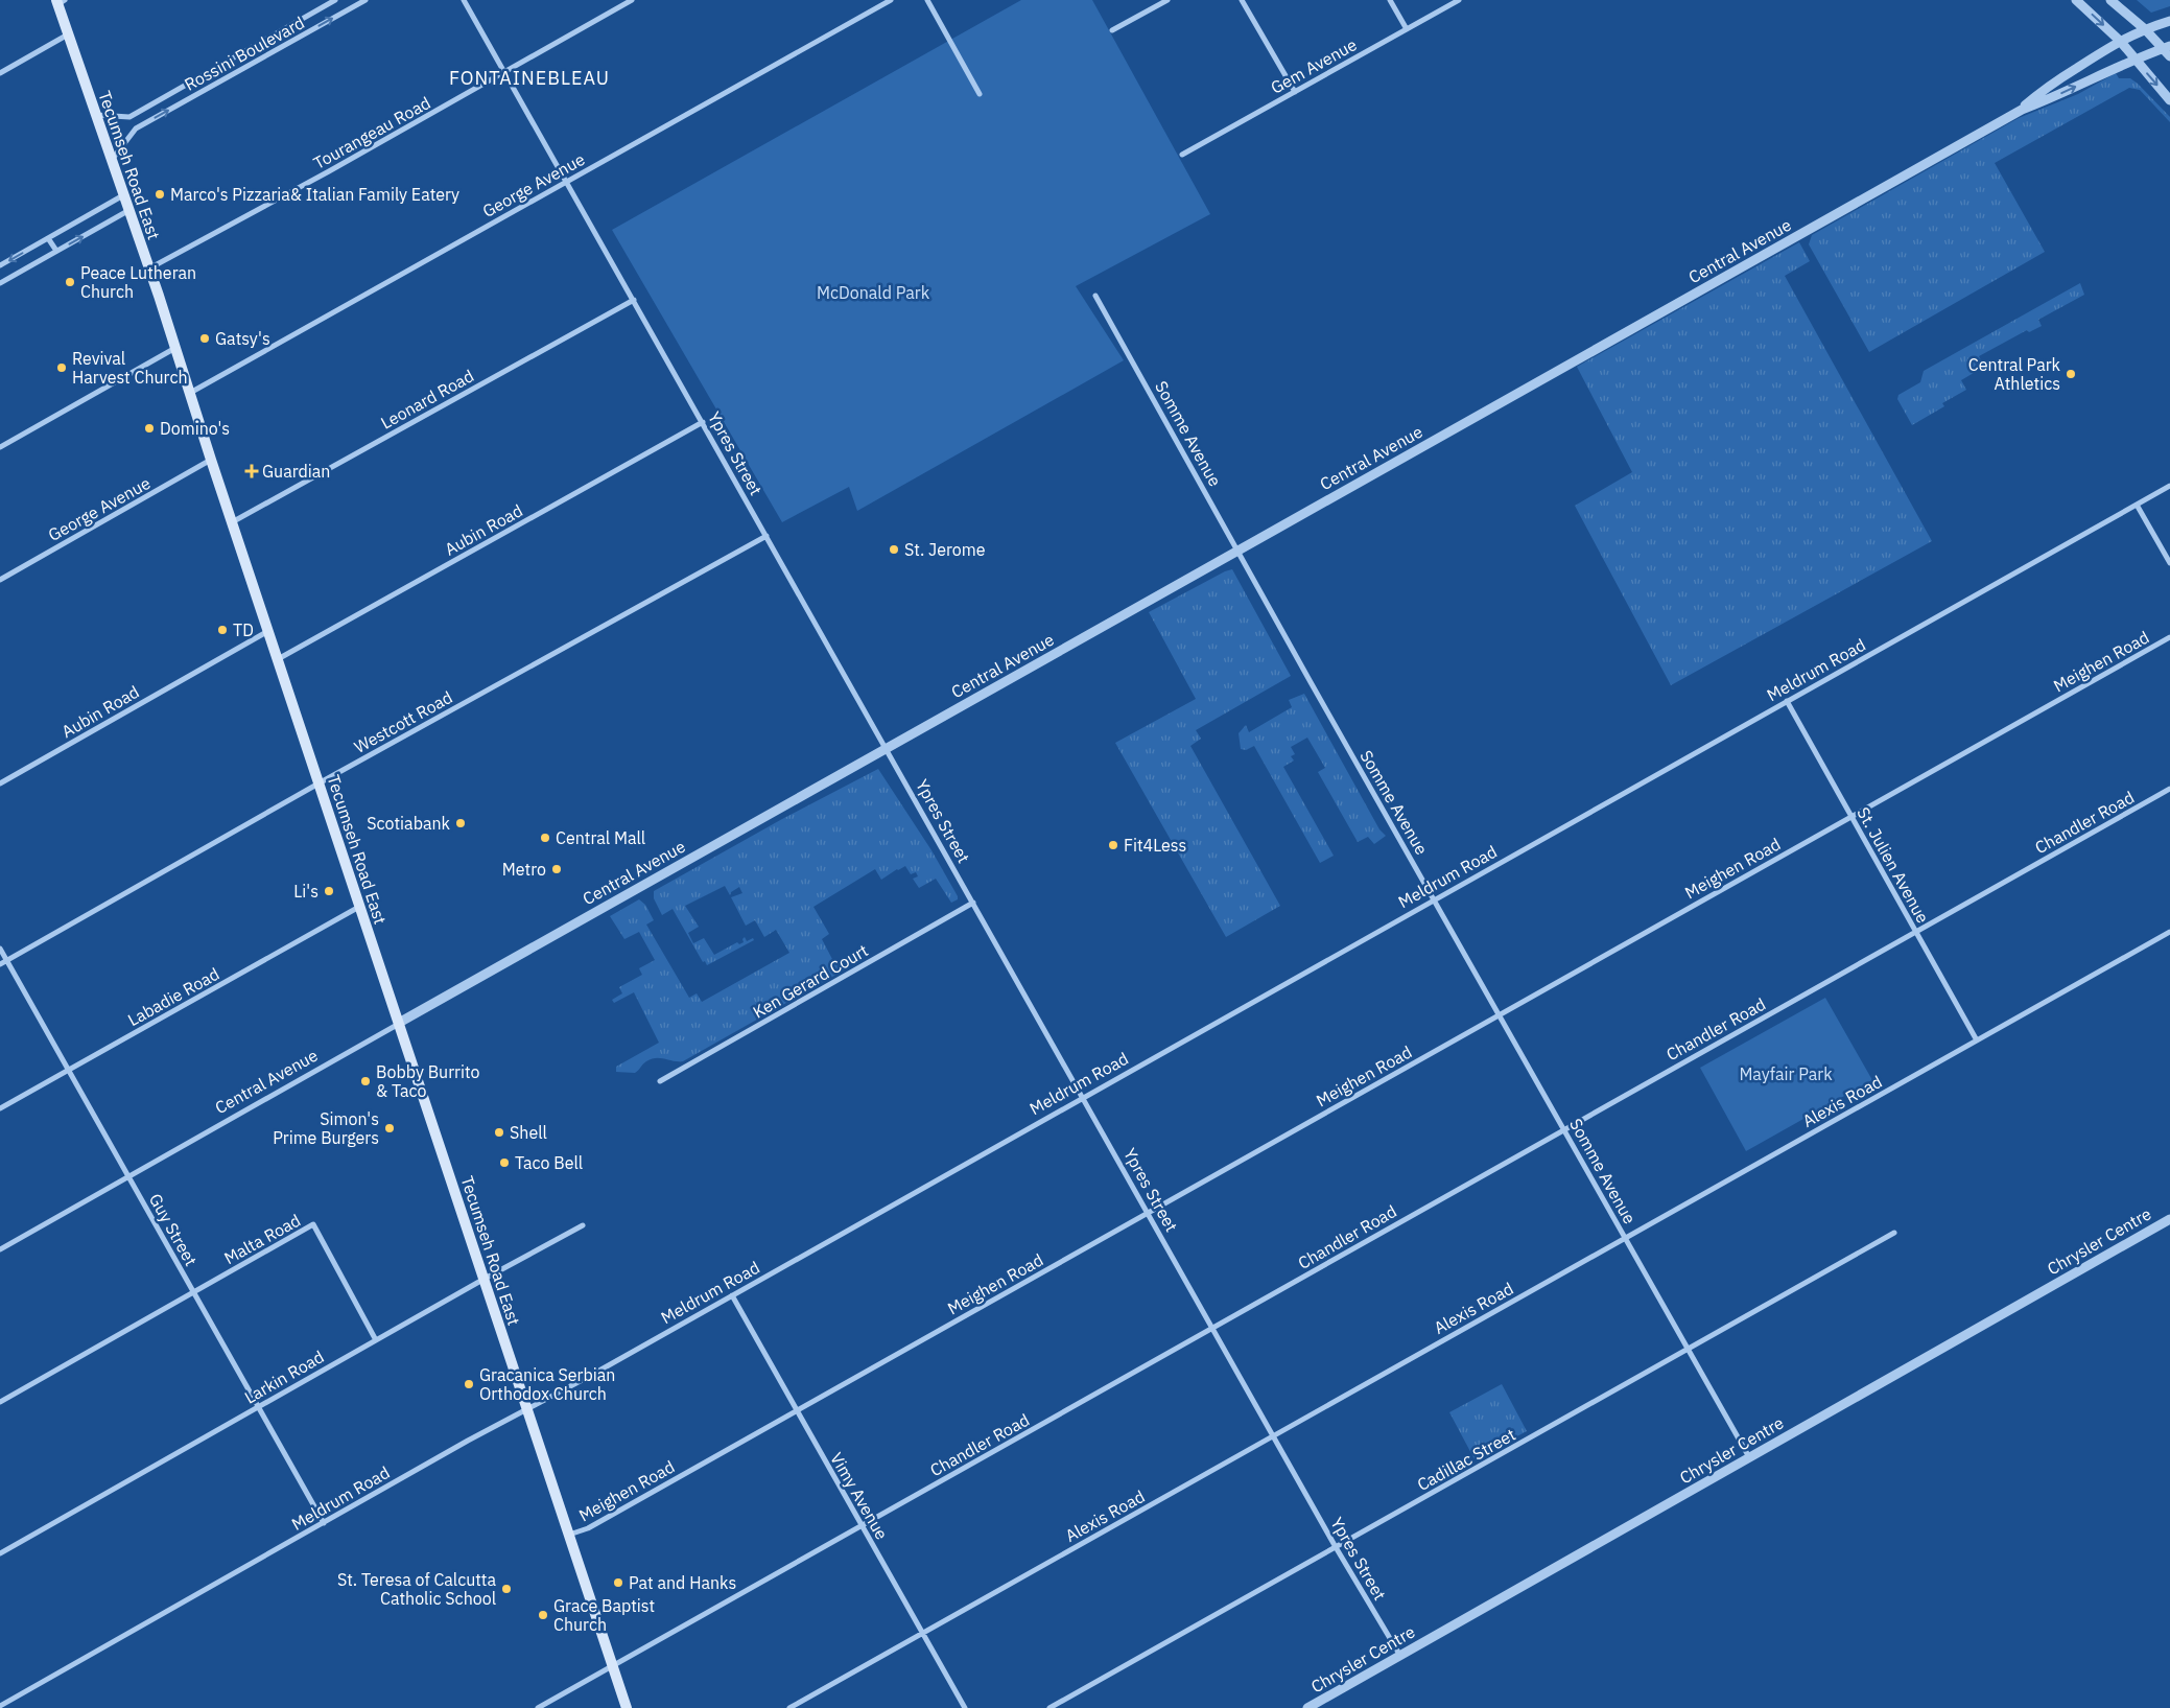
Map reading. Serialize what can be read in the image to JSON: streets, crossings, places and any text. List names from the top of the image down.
{
  "streets": {
    "main road": ["Tecumseh Road East"],
    "street": [
      "Rossini Boulevard",
      "Gem Avenue",
      "Tourangeau Road",
      "George Avenue",
      "Central Avenue",
      "Leonard Road",
      "Somme Avenue",
      "Ypres Street",
      "Aubin Road",
      "Meighen Road",
      "Meldrum Road",
      "Westcott Road",
      "Chandler Road",
      "St. Julien Avenue",
      "Ken Gerard Court",
      "Labadie Road",
      "Alexis Road",
      "Guy Street",
      "Malta Road",
      "Chrysler Centre",
      "Larkin Road",
      "Cadillac Street",
      "Vimy Avenue"
    ]
  },
  "crossings": [
    ["Rossini Boulevard", "Tecumseh Road East"],
    ["Tourangeau Road", "Tecumseh Road East"],
    ["Tourangeau Road", "Ypres Street"],
    ["Tecumseh Road East", "George Avenue"],
    ["Tecumseh Road East", "Central Avenue"],
    ["Tecumseh Road East", "Leonard Road"],
    ["Tecumseh Road East", "Aubin Road"],
    ["Tecumseh Road East", "Meighen Road"],
    ["Tecumseh Road East", "Meldrum Road"],
    ["Tecumseh Road East", "Westcott Road"],
    ["Tecumseh Road East", "Chandler Road"],
    ["Tecumseh Road East", "Labadie Road"],
    ["Tecumseh Road East", "Larkin Road"],
    ["George Avenue", "Ypres Street"],
    ["Central Avenue", "Somme Avenue"],
    ["Central Avenue", "Ypres Street"],
    ["Central Avenue", "Guy Street"],
    ["Leonard Road", "Ypres Street"],
    ["Somme Avenue", "Meighen Road"],
    ["Somme Avenue", "Meldrum Road"],
    ["Somme Avenue", "Chandler Road"],
    ["Somme Avenue", "Alexis Road"],
    ["Somme Avenue", "Chrysler Centre"],
    ["Somme Avenue", "Cadillac Street"],
    ["Ypres Street", "Aubin Road"],
    ["Ypres Street", "Meighen Road"],
    ["Ypres Street", "Meldrum Road"],
    ["Ypres Street", "Westcott Road"],
    ["Ypres Street", "Chandler Road"],
    ["Ypres Street", "Ken Gerard Court"],
    ["Ypres Street", "Alexis Road"],
    ["Ypres Street", "Chrysler Centre"],
    ["Ypres Street", "Cadillac Street"],
    ["Meighen Road", "St. Julien Avenue"],
    ["Meighen Road", "Vimy Avenue"],
    ["Meldrum Road", "St. Julien Avenue"],
    ["Meldrum Road", "Guy Street"],
    ["Meldrum Road", "Vimy Avenue"],
    ["Westcott Road", "Guy Street"],
    ["Chandler Road", "St. Julien Avenue"],
    ["Chandler Road", "Vimy Avenue"],
    ["St. Julien Avenue", "Alexis Road"],
    ["Labadie Road", "Guy Street"],
    ["Alexis Road", "Vimy Avenue"],
    ["Guy Street", "Malta Road"],
    ["Guy Street", "Larkin Road"],
    ["Malta Road", "Larkin Road"]
  ],
  "districts": ["FONTAINEBLEAU"],
  "parks": ["McDonald Park", "Mayfair Park"],
  "places": {
    "other": [
      "Marco's Pizzaria& Italian Family Eatery",
      "Peace Lutheran Church",
      "Gatsy's",
      "Revival Harvest Church",
      "Central Park Athletics",
      "Domino's",
      "St. Jerome",
      "TD",
      "Scotiabank",
      "Central Mall",
      "Fit4Less",
      "Metro",
      "Li's",
      "Bobby Burrito & Taco",
      "Simon's Prime Burgers",
      "Shell",
      "Taco Bell",
      "Gracanica Serbian Orthodox Church",
      "Pat and Hanks",
      "St. Teresa of Calcutta Catholic School",
      "Grace Baptist Church"
    ],
    "health": ["Guardian"]
  }
}
